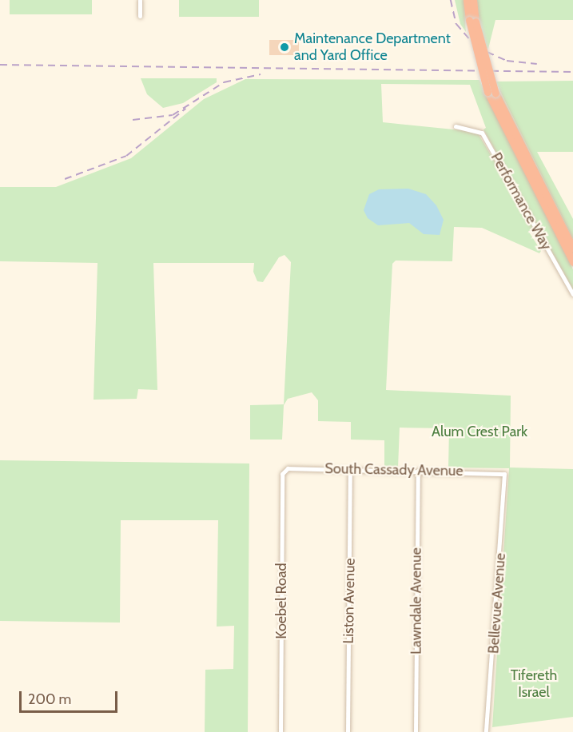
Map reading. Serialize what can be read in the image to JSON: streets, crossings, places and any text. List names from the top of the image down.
{
  "streets": {
    "street": [
      "Performance Way",
      "South Cassady Avenue",
      "Koebel Road",
      "Liston Avenue",
      "Lawndale Avenue",
      "Bellevue Avenue"
    ]
  },
  "crossings": [
    ["South Cassady Avenue", "Koebel Road"],
    ["South Cassady Avenue", "Liston Avenue"],
    ["South Cassady Avenue", "Lawndale Avenue"],
    ["South Cassady Avenue", "Bellevue Avenue"]
  ],
  "parks": ["Alum Crest Park", "Tifereth Israel"],
  "places": ["Maintenance Department and Yard Office"],
  "scale_bar": "200 m"
}
